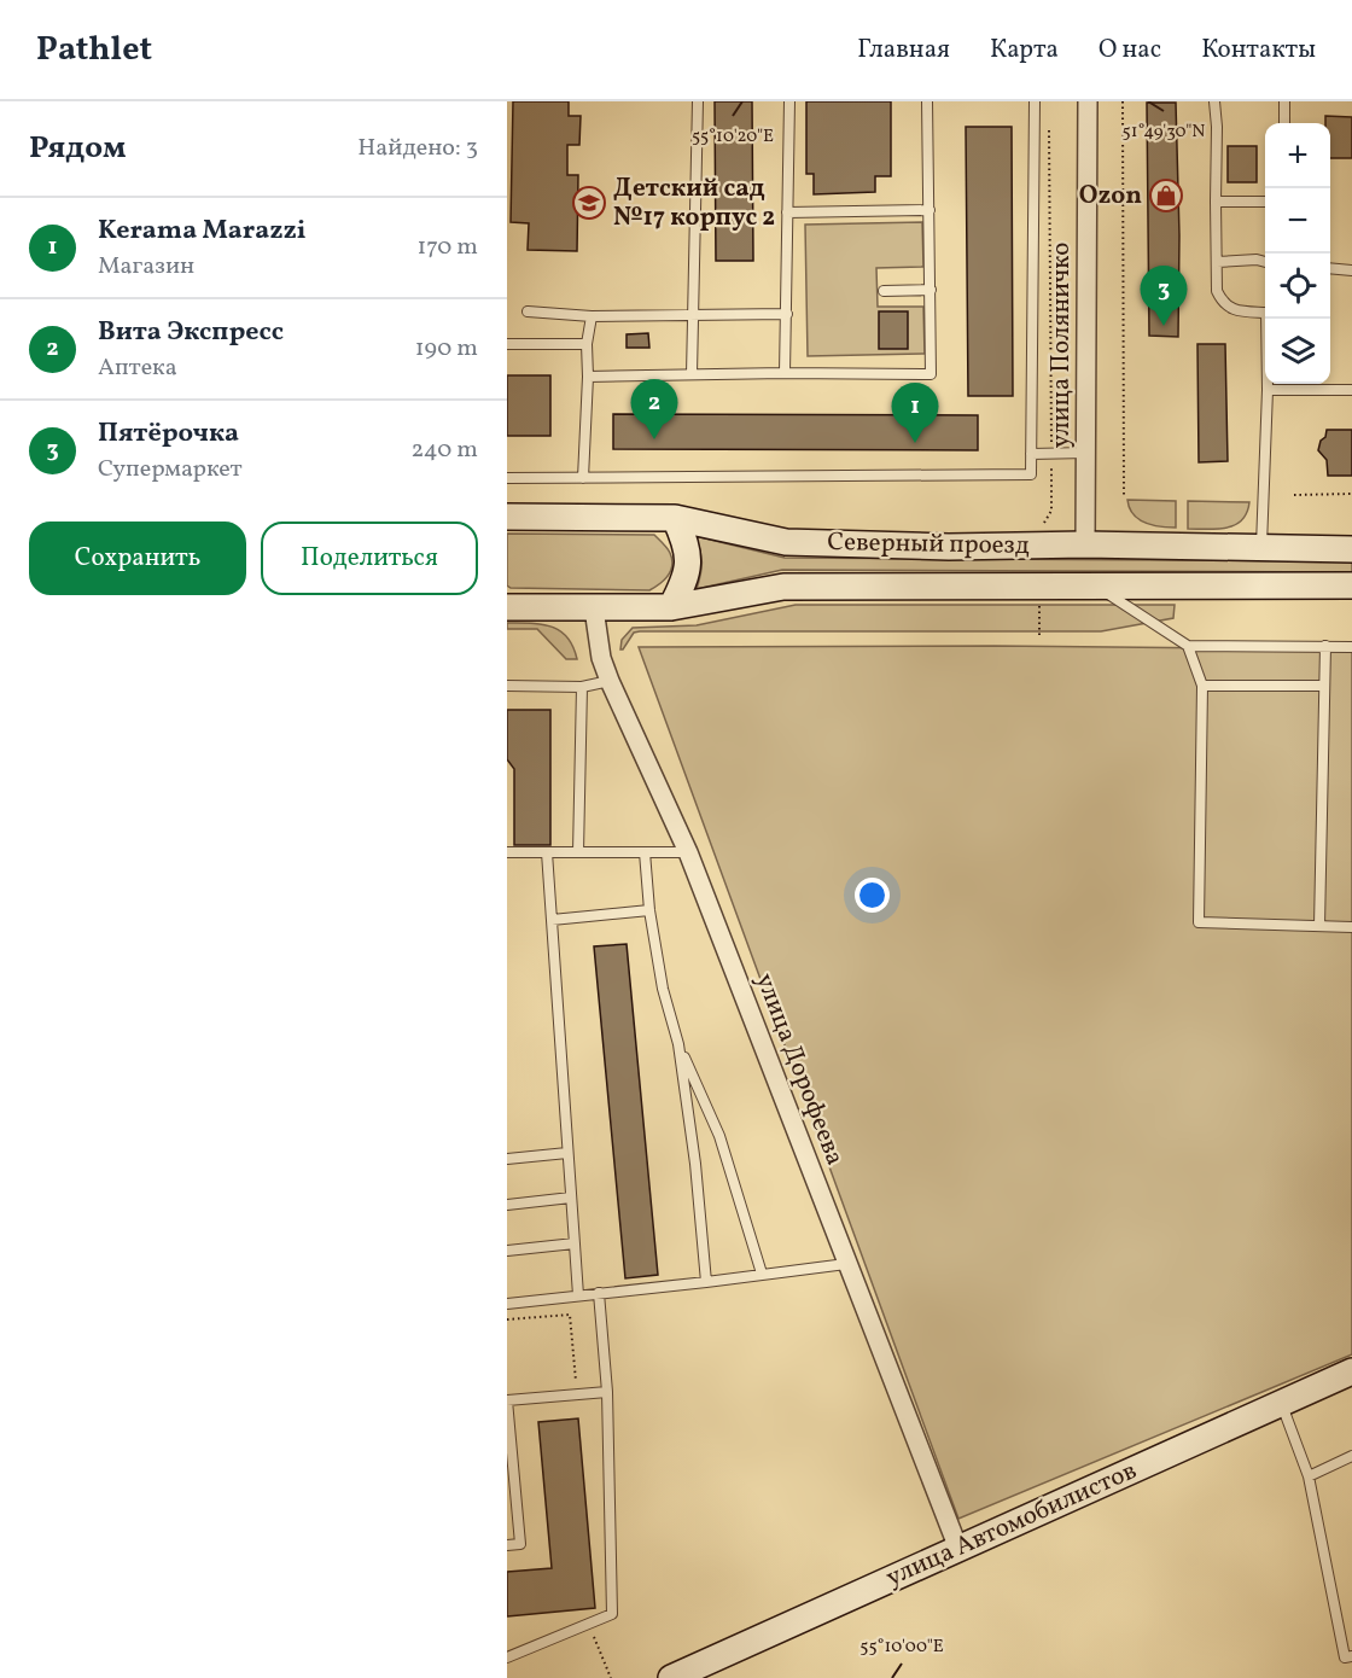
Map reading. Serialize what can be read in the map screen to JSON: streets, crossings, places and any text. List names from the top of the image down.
{
  "streets": {
    "main road": ["Северный проезд", "улица Автомобилистов"],
    "street": ["улица Поляничко", "улица Дорофеева"]
  },
  "crossings": [
    ["улица Поляничко", "Северный проезд"],
    ["Северный проезд", "улица Дорофеева"],
    ["улица Дорофеева", "улица Автомобилистов"]
  ],
  "places": {
    "shop": ["Ozon"],
    "school or university": ["Детский сад №17 корпус 2"]
  },
  "page": {
    "header": "Pathlet",
    "nav": [
      "Главная",
      "Карта",
      "О нас",
      "Контакты"
    ],
    "heading": ["Рядом", "Найдено: 3"],
    "map_buttons": ["+", "−"],
    "list": [
      {
        "mark": "1",
        "name": "Kerama Marazzi",
        "note": "Магазин",
        "value": "170 m"
      },
      {
        "mark": "2",
        "name": "Вита Экспресс",
        "note": "Аптека",
        "value": "190 m"
      },
      {
        "mark": "3",
        "name": "Пятёрочка",
        "note": "Супермаркет",
        "value": "240 m"
      }
    ],
    "pins": ["3", "2", "1"],
    "buttons": ["Сохранить", "Поделиться"]
  },
  "coordinates": ["51°49'30\"N", "55°10'20\"E", "55°10'00\"E"]
}
